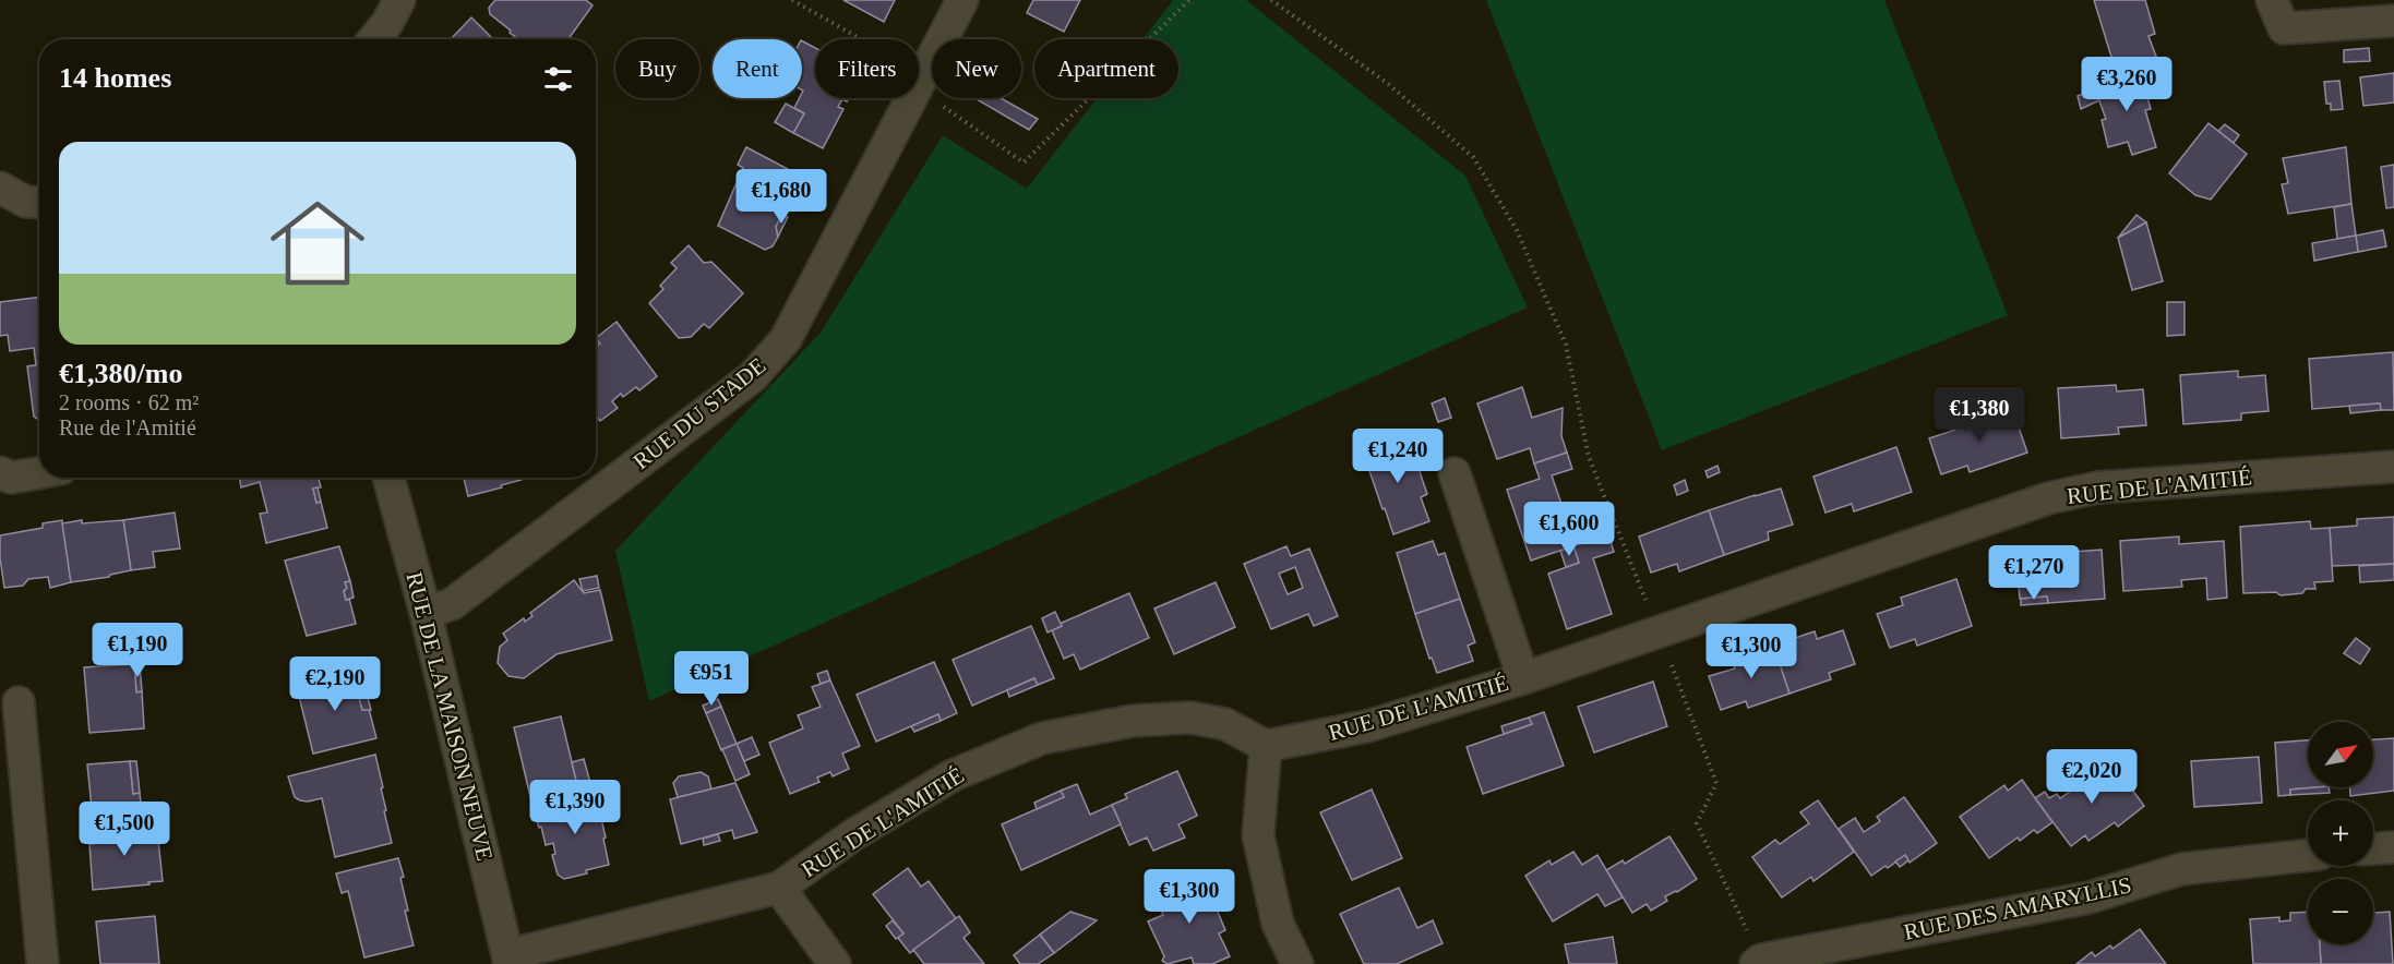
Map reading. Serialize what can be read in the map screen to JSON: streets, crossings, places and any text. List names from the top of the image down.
{
  "streets": {
    "street": [
      "RUE DU STADE",
      "RUE DE L'AMITIÉ",
      "RUE DE LA MAISON NEUVE",
      "RUE DES AMARYLLIS"
    ]
  },
  "crossings": [
    ["RUE DU STADE", "RUE DE LA MAISON NEUVE"],
    ["RUE DE L'AMITIÉ", "RUE DE LA MAISON NEUVE"]
  ],
  "north": "top right",
  "page": {
    "chip": [
      "Buy",
      "Rent",
      "Filters",
      "New",
      "Apartment"
    ],
    "heading": "14 homes",
    "price": [
      "€3,260",
      "€1,680",
      "€1,380",
      "€1,240",
      "€1,600",
      "€1,270",
      "€1,190",
      "€1,300",
      "€951",
      "€2,190",
      "€2,020",
      "€1,390",
      "€1,500",
      "€1,300"
    ],
    "list": [
      {
        "name": "€1,380/mo",
        "note": "2 rooms · 62 m² · Rue de l'Amitié"
      }
    ],
    "map_buttons": ["+", "−"]
  }
}
